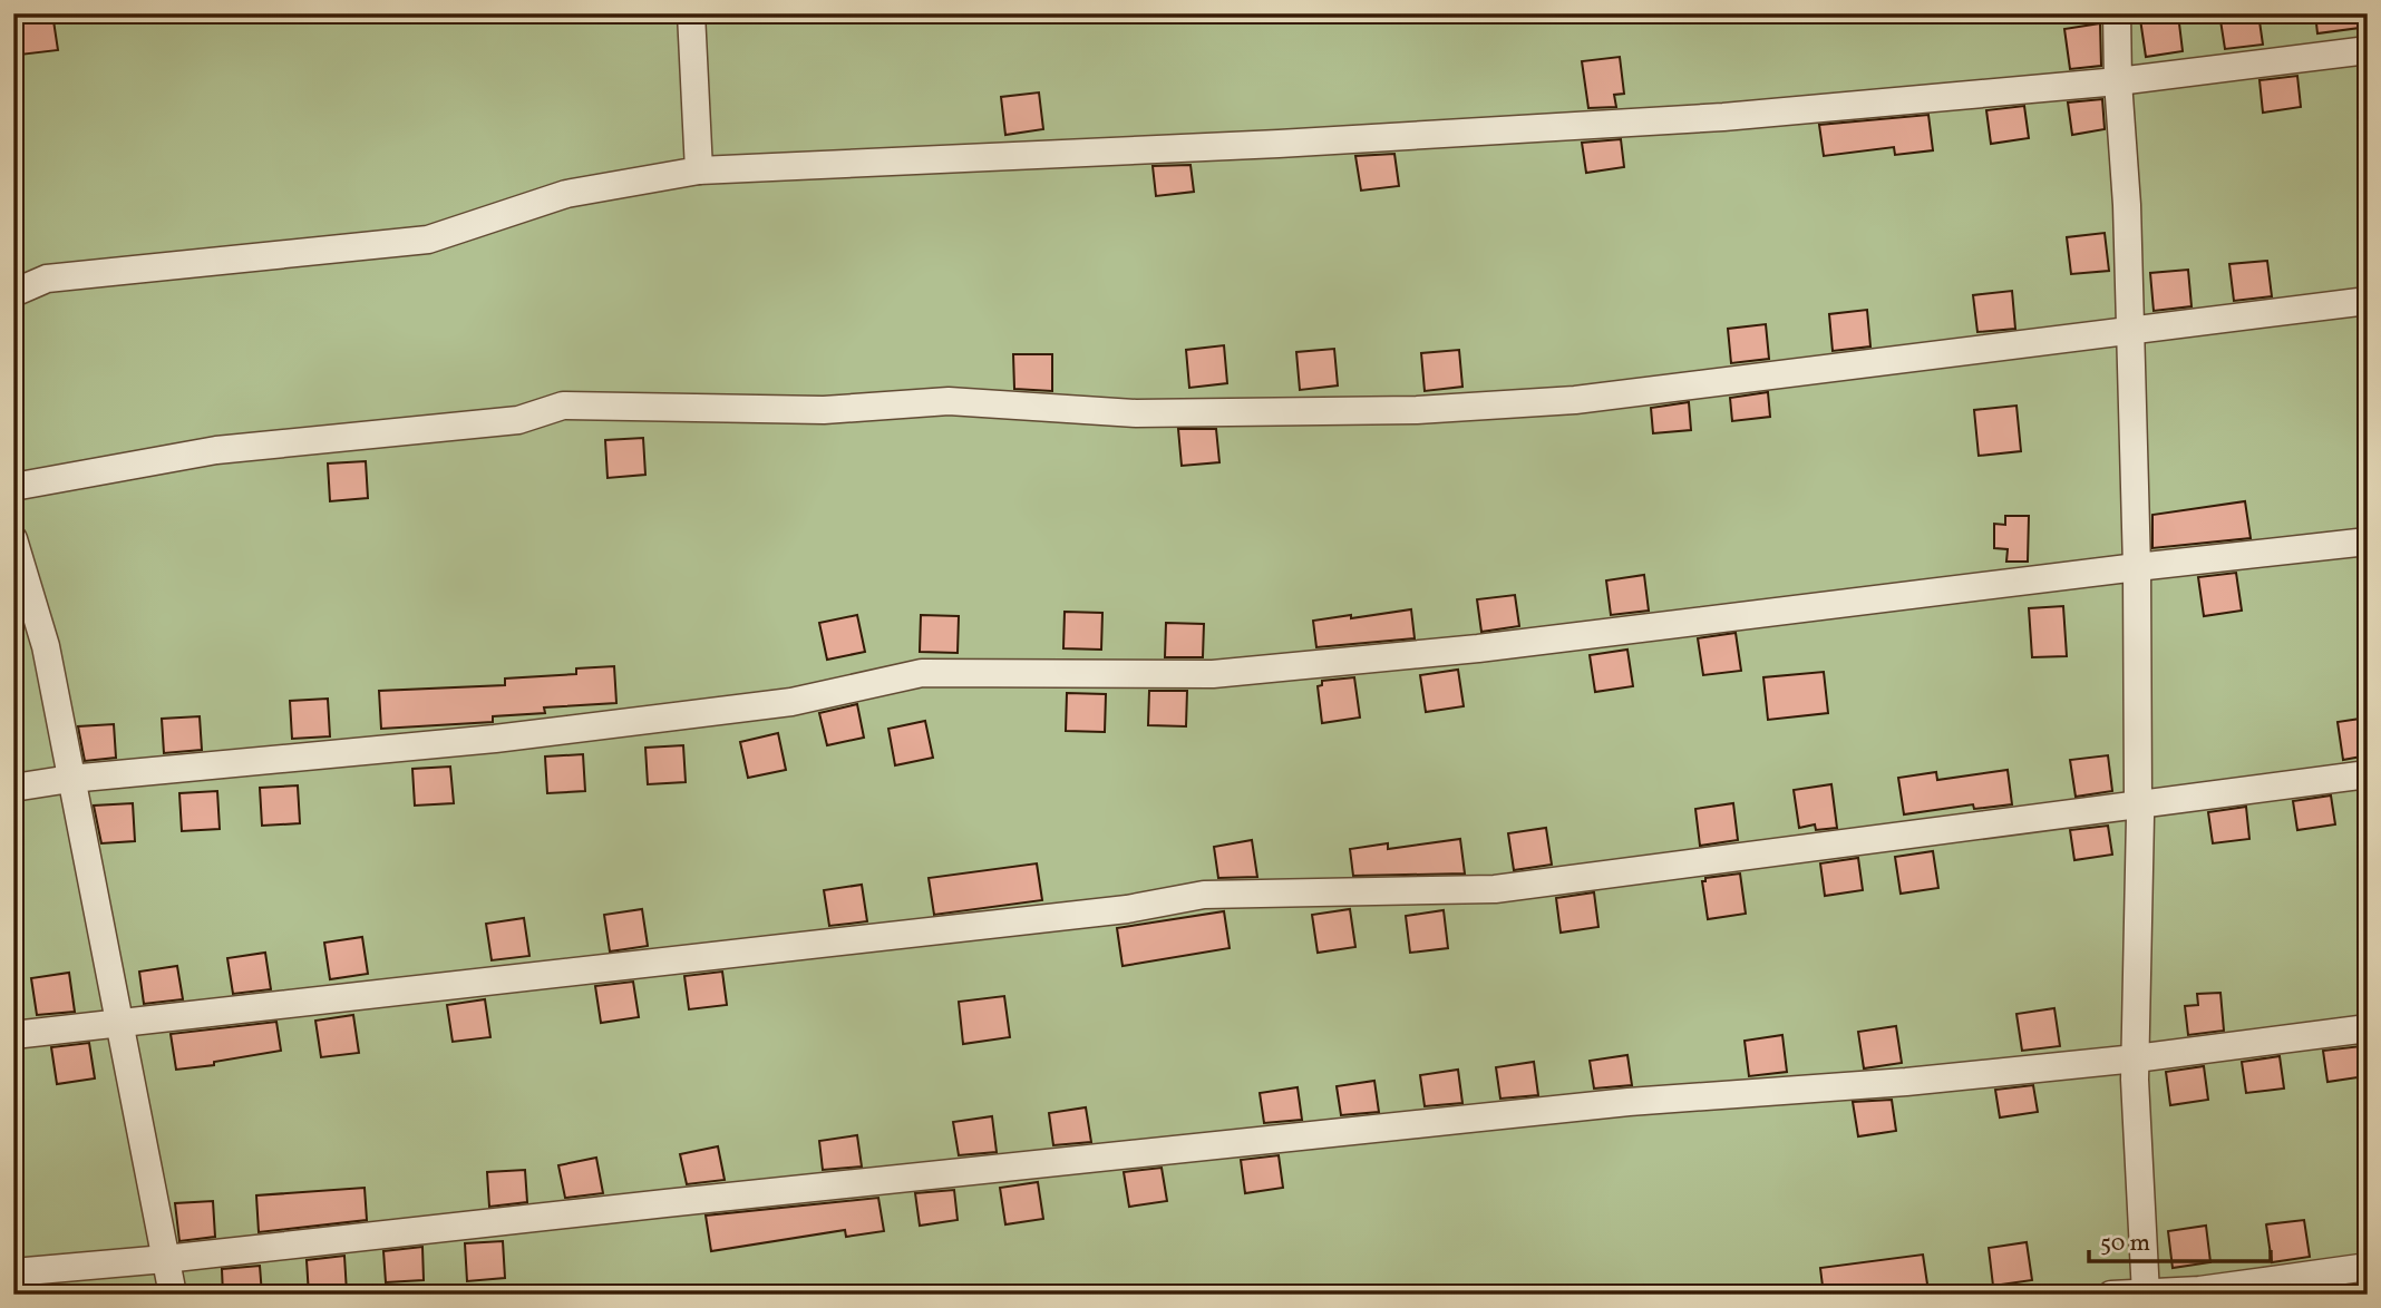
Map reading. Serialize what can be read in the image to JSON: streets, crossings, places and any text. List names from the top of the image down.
{
  "scale_bar": "50 m"
}
